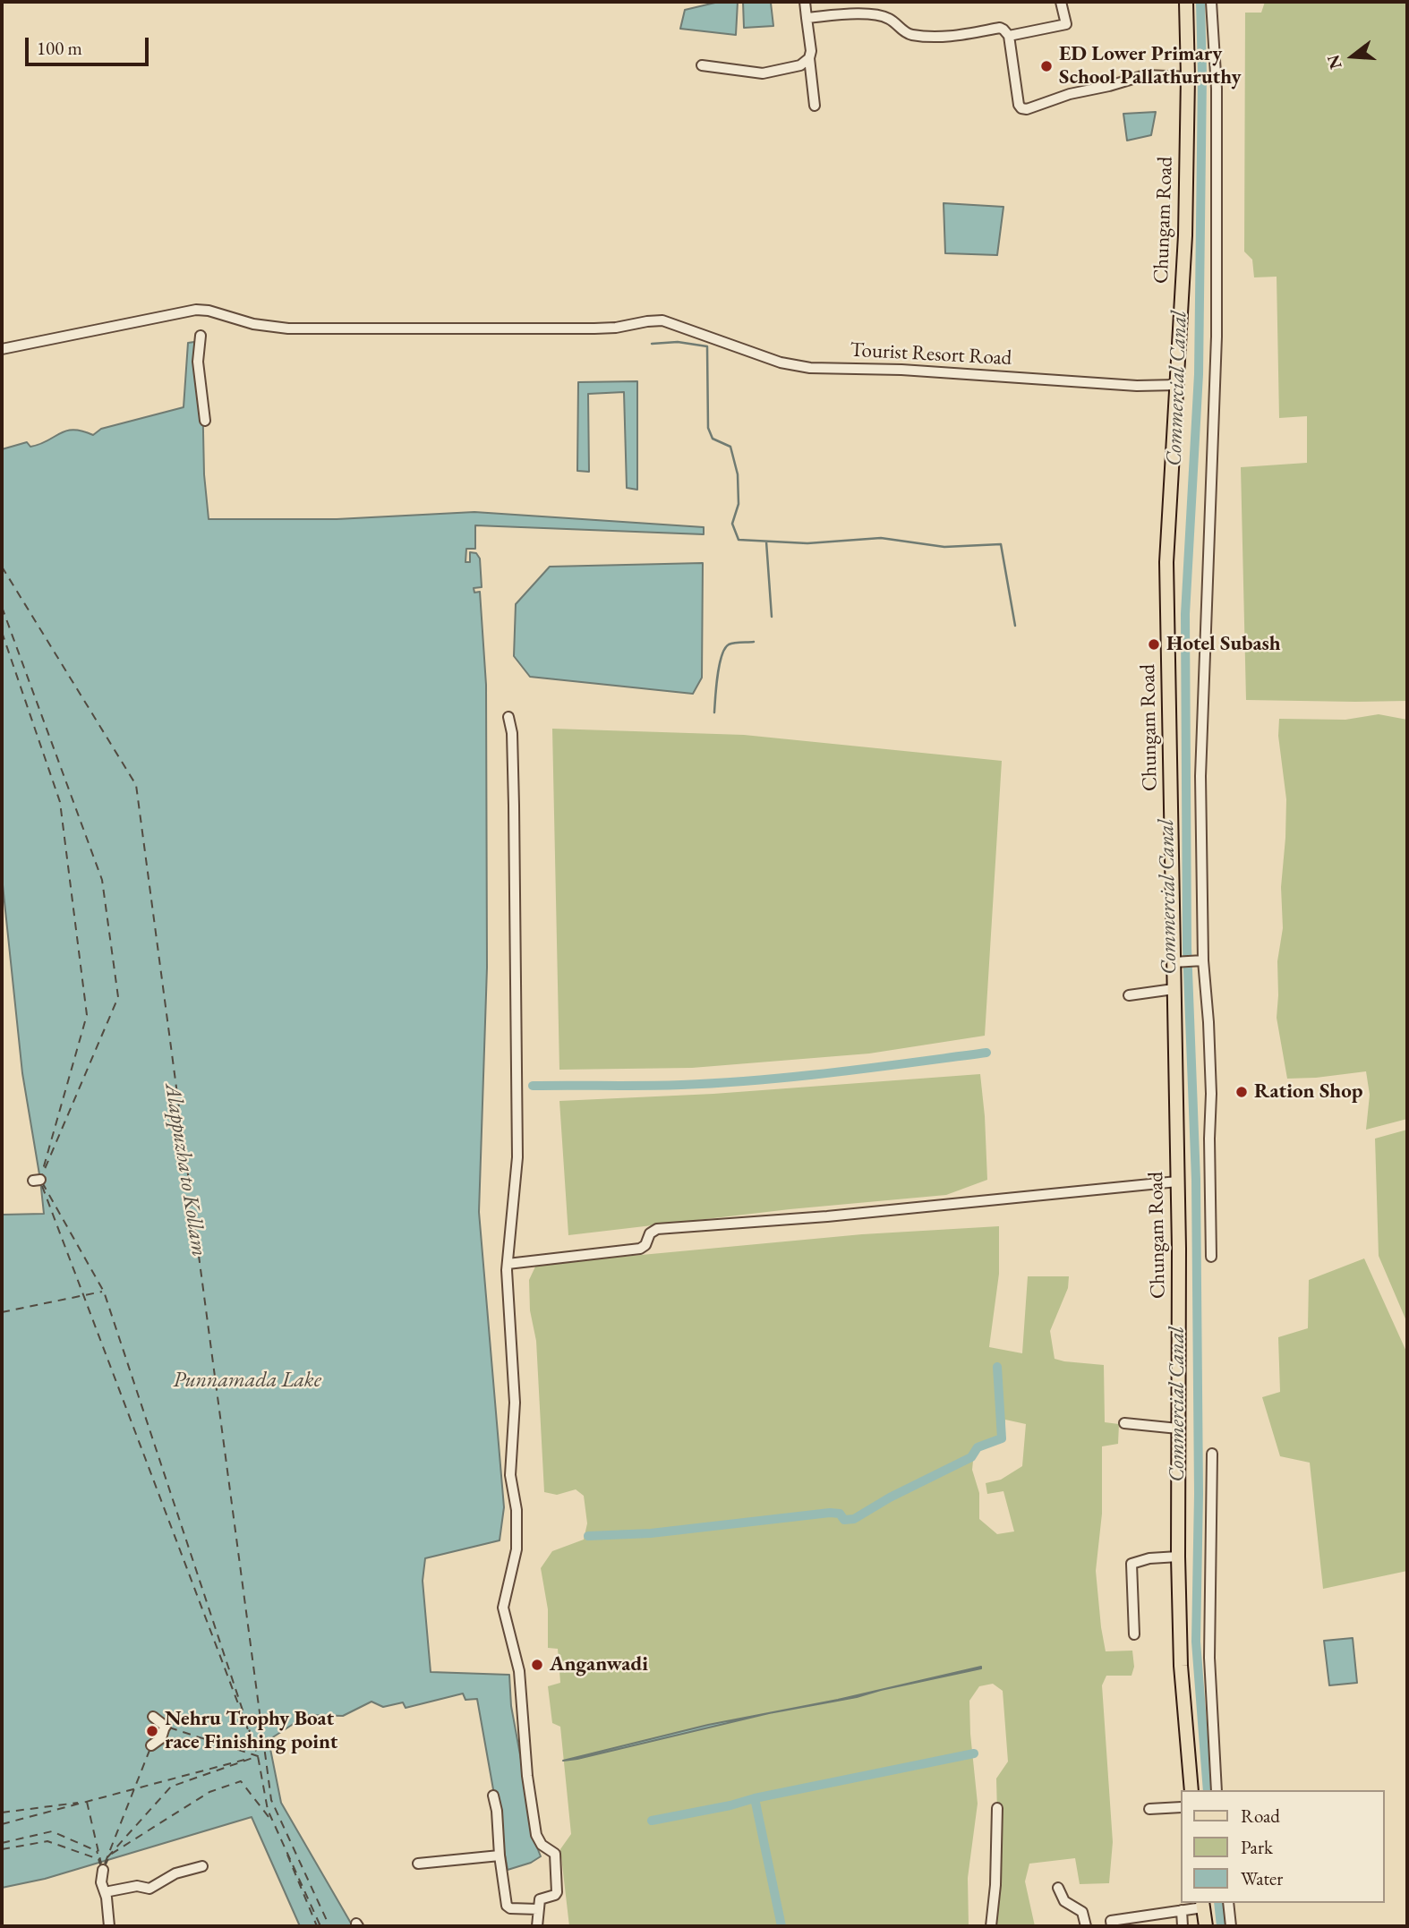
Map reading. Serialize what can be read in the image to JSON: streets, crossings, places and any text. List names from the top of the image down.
{
  "streets": {
    "main road": ["Chungam Road"],
    "street": ["Tourist Resort Road"]
  },
  "crossings": [
    ["Chungam Road", "Tourist Resort Road"]
  ],
  "water": ["Commercial Canal", "Alappuzha to Kollam", "Punnamada Lake"],
  "places": [
    "ED Lower Primary School Pallathuruthy",
    "Hotel Subash",
    "Ration Shop",
    "Anganwadi",
    "Nehru Trophy Boat race Finishing point"
  ],
  "legend": ["Road", "Park", "Water"],
  "scale_bar": "100 m",
  "north": "left"
}
